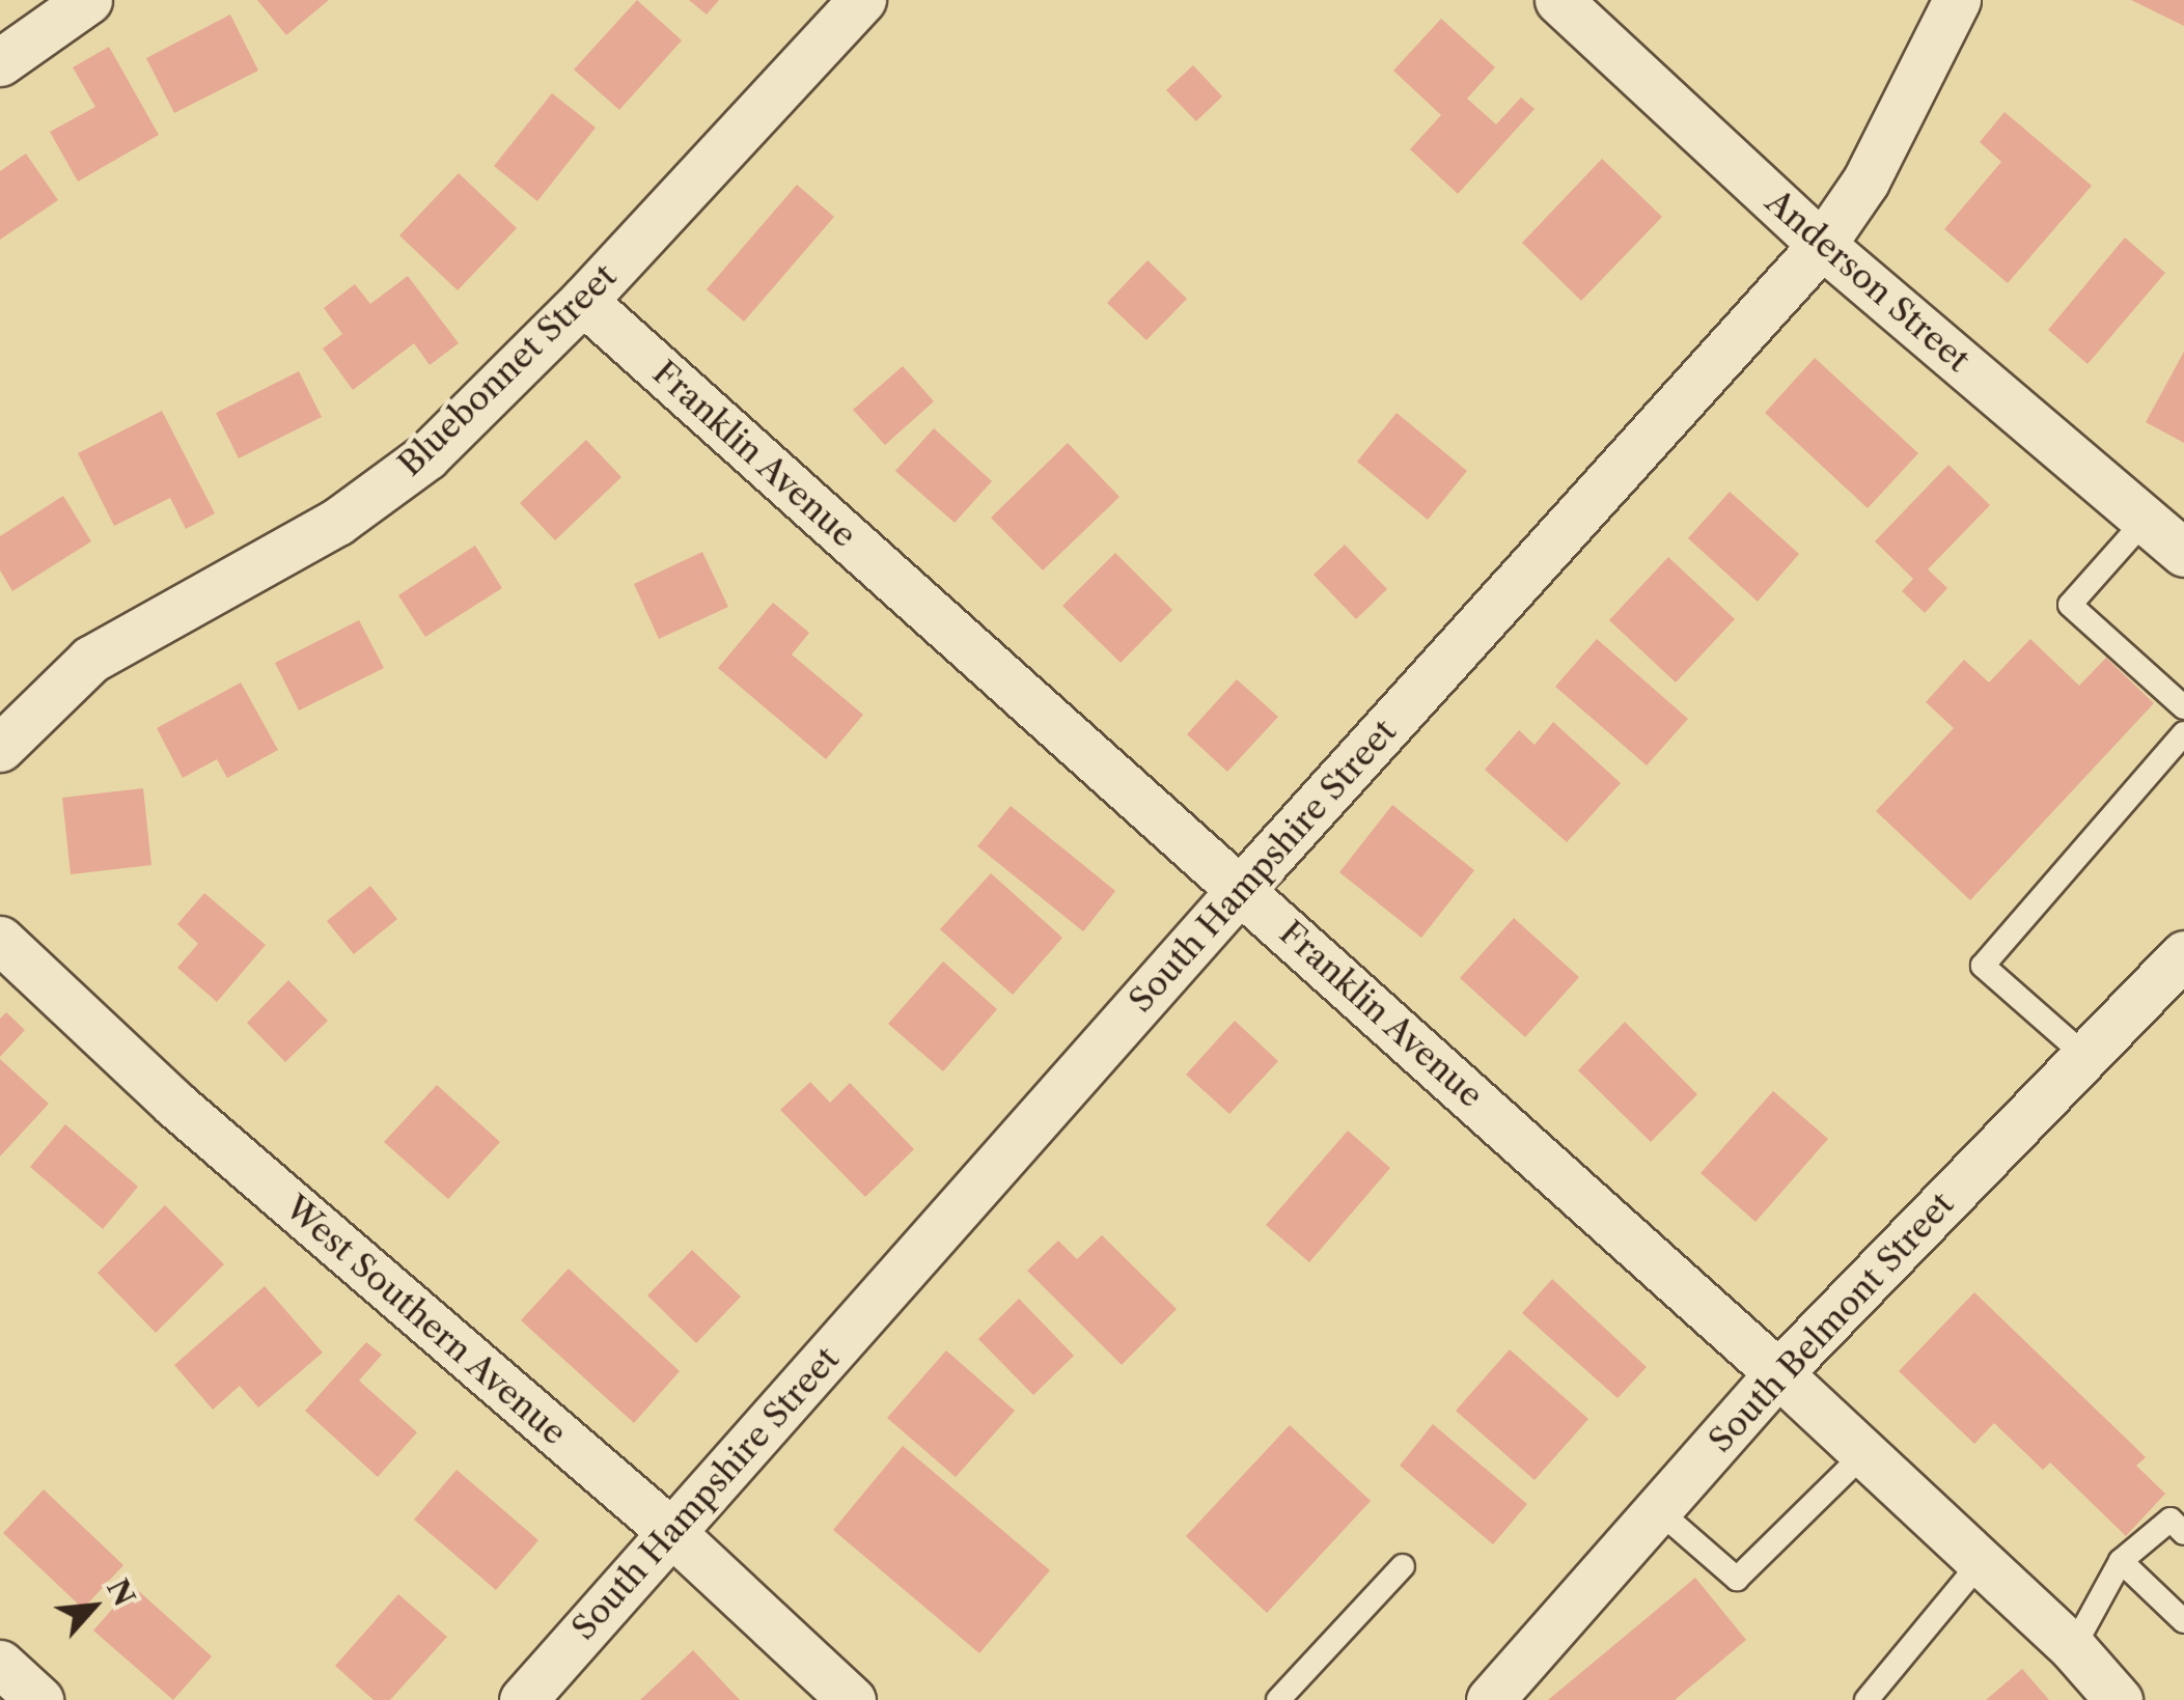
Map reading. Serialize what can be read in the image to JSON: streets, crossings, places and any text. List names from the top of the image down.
{
  "streets": {
    "street": [
      "Anderson Street",
      "Bluebonnet Street",
      "Franklin Avenue",
      "South Hampshire Street",
      "West Southern Avenue",
      "South Belmont Street"
    ]
  },
  "crossings": [
    ["Anderson Street", "South Hampshire Street"],
    ["Bluebonnet Street", "Franklin Avenue"],
    ["Franklin Avenue", "South Hampshire Street"],
    ["Franklin Avenue", "South Belmont Street"],
    ["South Hampshire Street", "West Southern Avenue"]
  ],
  "north": "top right"
}
